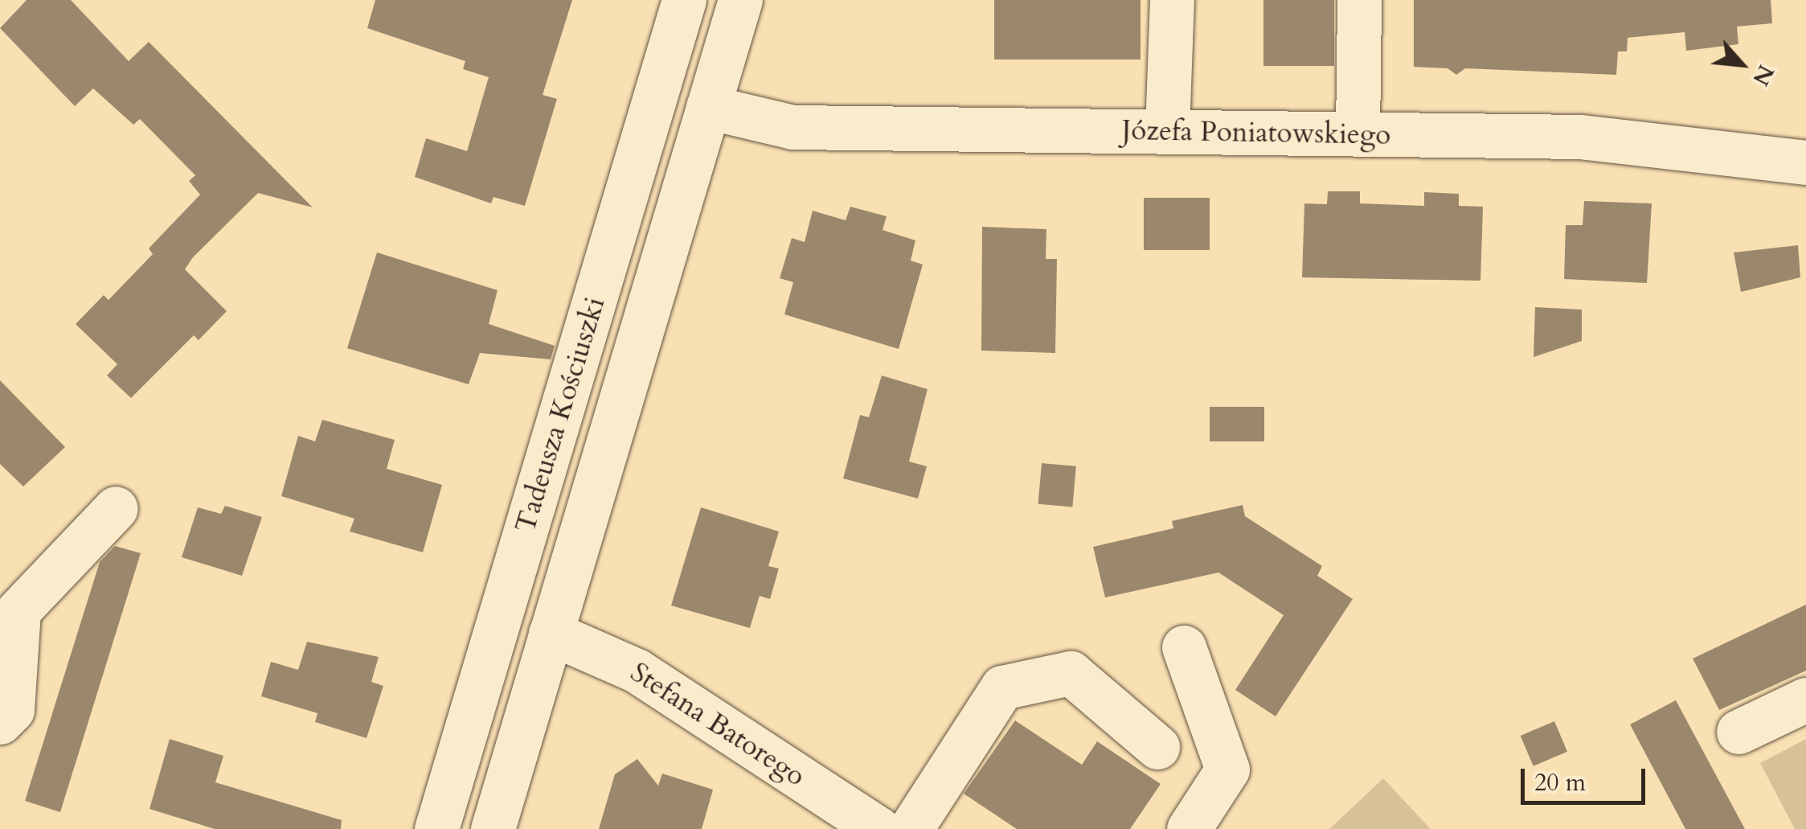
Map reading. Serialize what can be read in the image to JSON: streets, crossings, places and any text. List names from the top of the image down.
{
  "streets": {
    "street": ["Józefa Poniatowskiego", "Tadeusza Kościuszki", "Stefana Batorego"]
  },
  "crossings": [
    ["Józefa Poniatowskiego", "Tadeusza Kościuszki"],
    ["Tadeusza Kościuszki", "Stefana Batorego"]
  ],
  "scale_bar": "20 m",
  "north": "bottom right"
}
